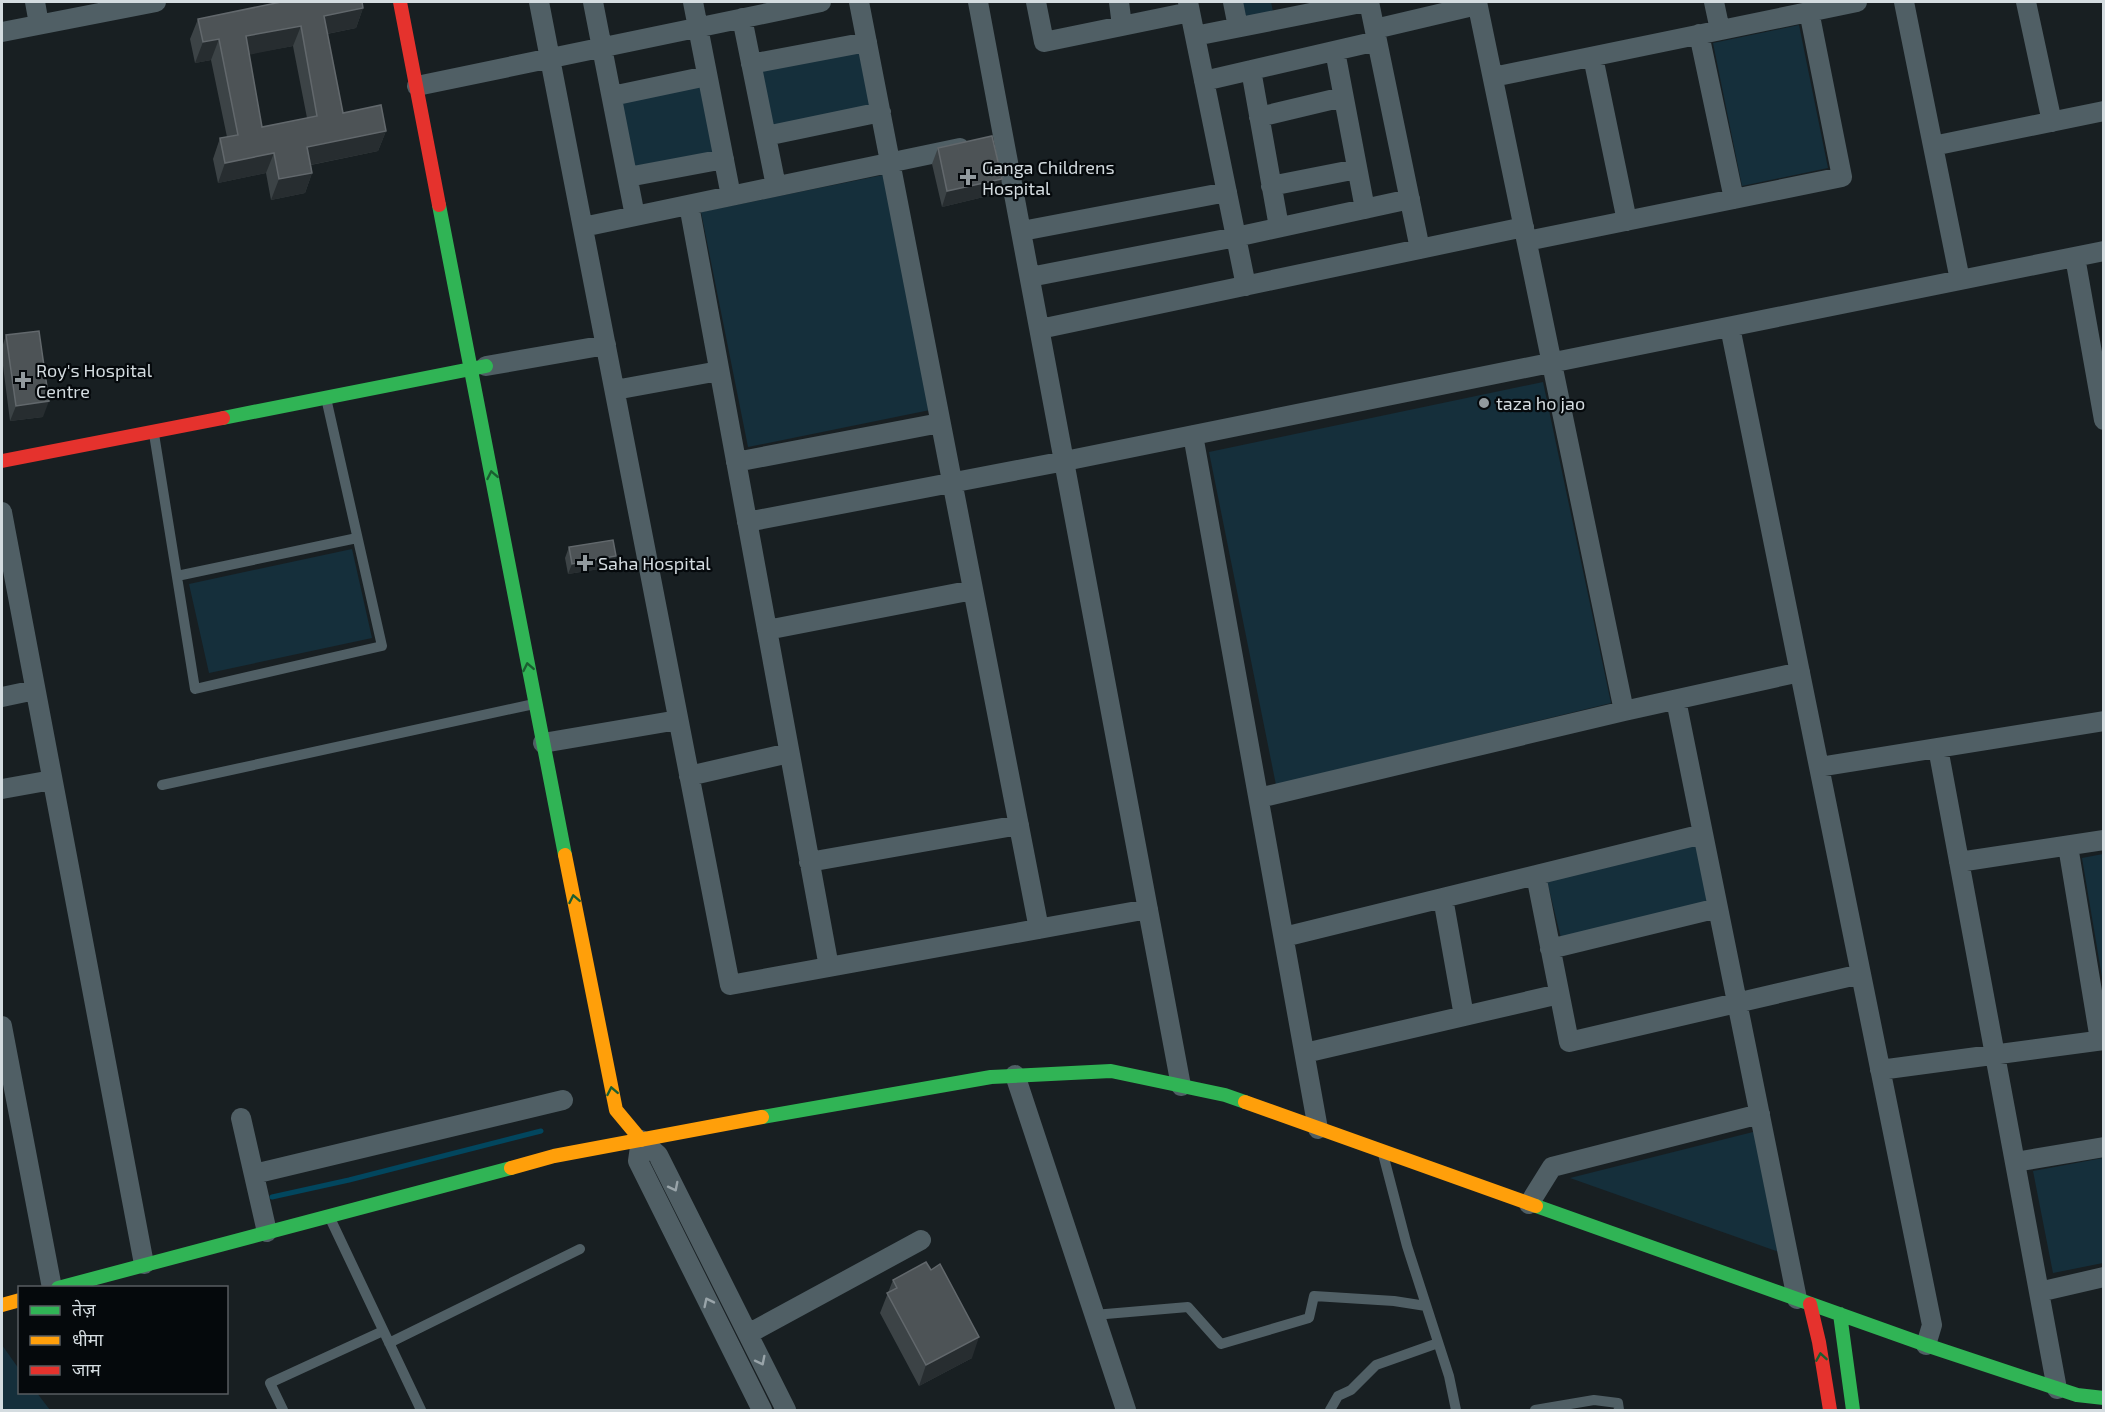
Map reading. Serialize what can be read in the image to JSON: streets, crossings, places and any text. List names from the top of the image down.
{
  "places": {
    "health": ["Ganga Childrens Hospital", "Roy's Hospital Centre", "Saha Hospital"],
    "other": ["taza ho jao"]
  },
  "legend": ["तेज़", "धीमा", "जाम"]
}
